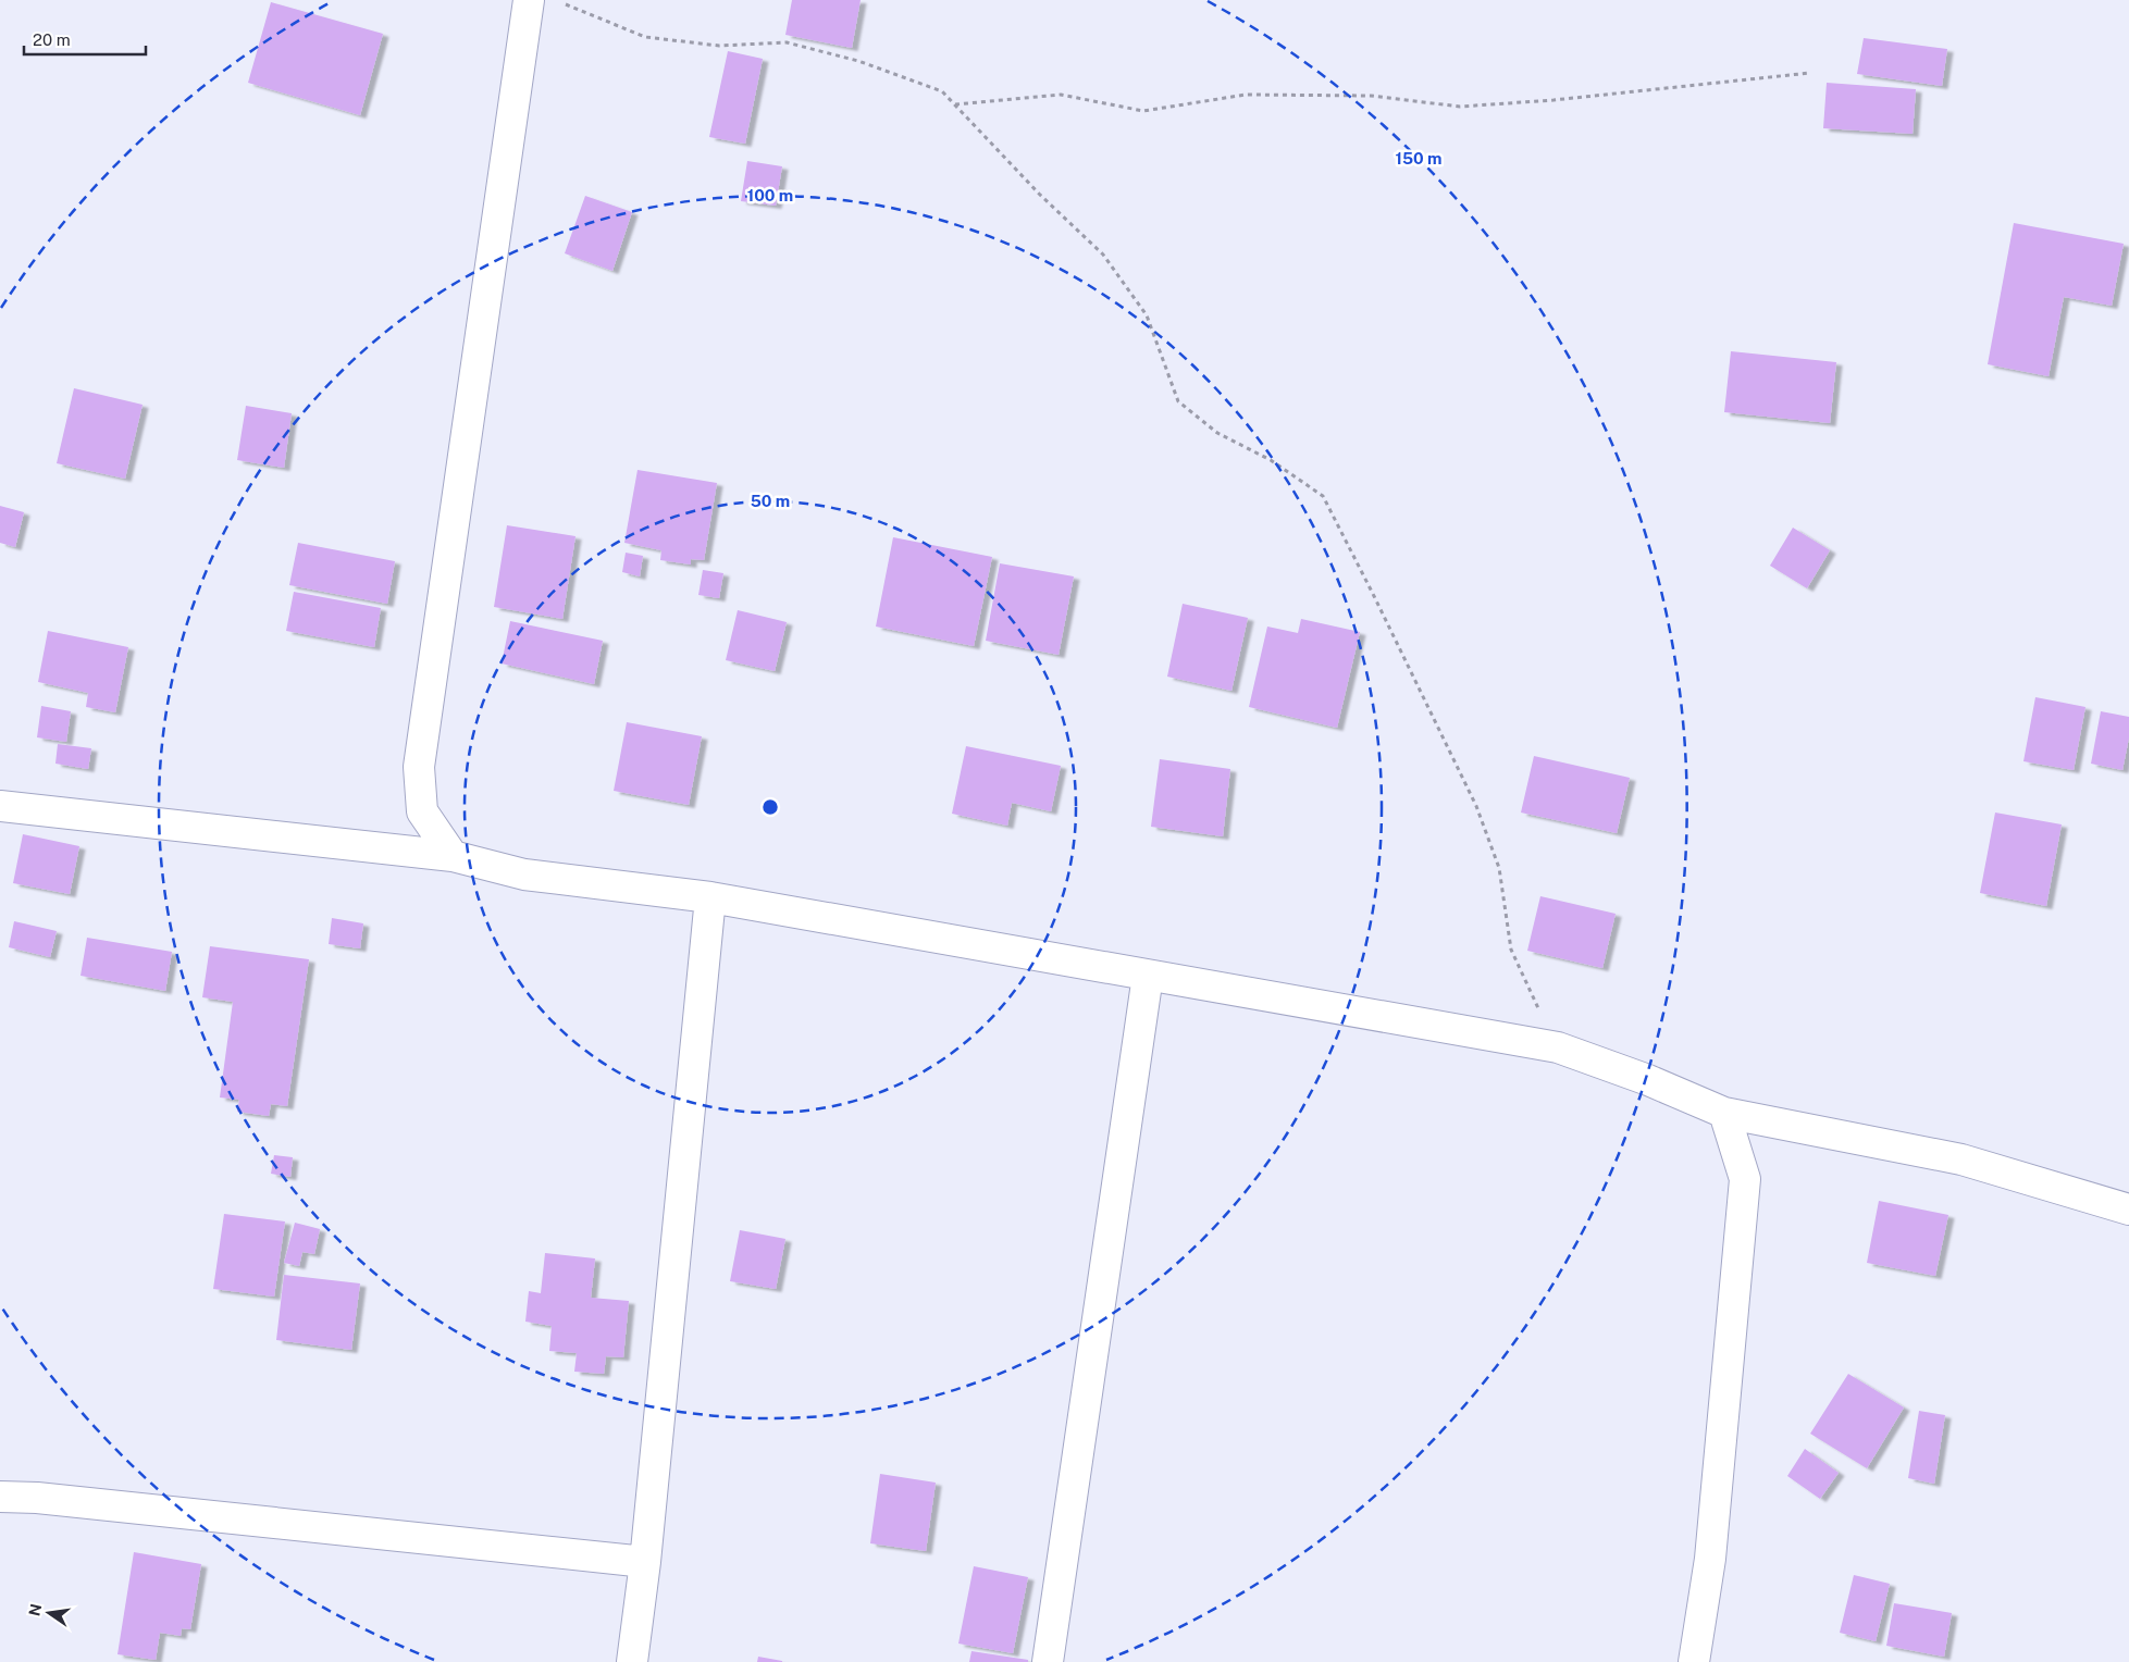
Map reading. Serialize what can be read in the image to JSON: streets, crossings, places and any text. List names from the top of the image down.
{
  "scale_bar": "20 m",
  "north": "left",
  "rings": ["150 m", "100 m", "50 m"]
}
